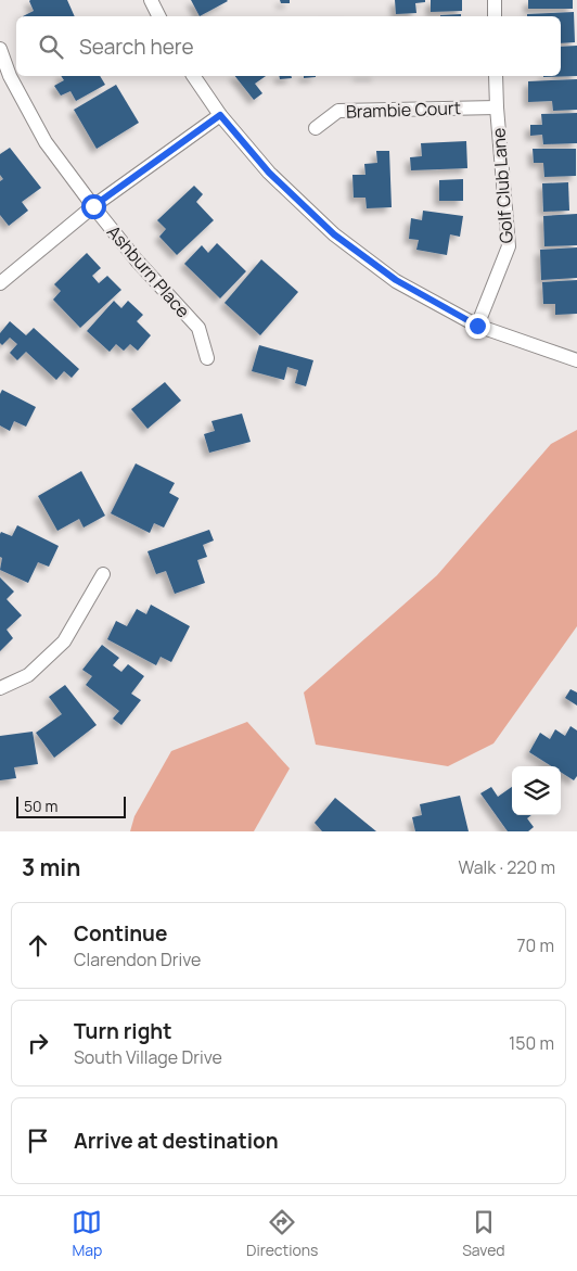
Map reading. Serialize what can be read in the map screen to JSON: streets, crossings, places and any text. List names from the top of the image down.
{
  "streets": {
    "street": ["Brambie Court", "Golf Club Lane", "Ashburn Place"]
  },
  "crossings": [
    ["Brambie Court", "Golf Club Lane"]
  ],
  "scale_bar": "50 m",
  "page": {
    "search": "Search here",
    "scale": "50 m",
    "heading": ["3 min", "Walk · 220 m"],
    "list": [
      ["Continue", "Clarendon Drive", "70 m"],
      ["Turn right", "South Village Drive", "150 m"],
      "Arrive at destination"
    ],
    "nav": ["Map", "Directions", "Saved"]
  }
}
